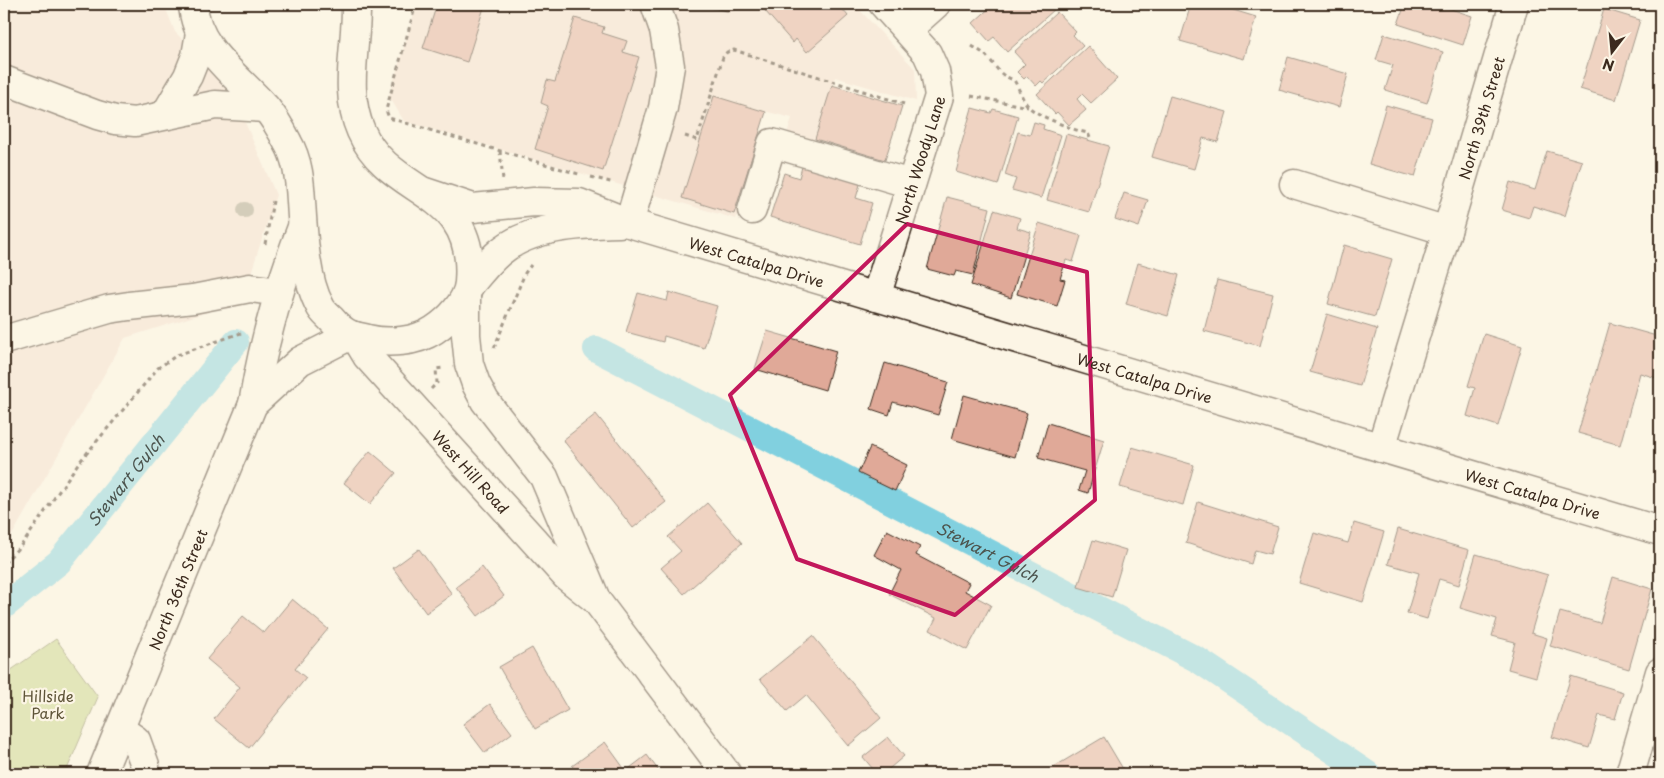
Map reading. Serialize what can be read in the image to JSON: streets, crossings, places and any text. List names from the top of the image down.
{
  "streets": {
    "street": [
      "North 39th Street",
      "North Woody Lane",
      "West Catalpa Drive",
      "West Hill Road",
      "North 36th Street"
    ]
  },
  "crossings": [
    ["North 39th Street", "West Catalpa Drive"],
    ["North Woody Lane", "West Catalpa Drive"],
    ["West Catalpa Drive", "West Hill Road"],
    ["West Catalpa Drive", "North 36th Street"],
    ["West Hill Road", "North 36th Street"]
  ],
  "water": ["Stewart Gulch"],
  "parks": ["Hillside Park"],
  "north": "bottom"
}
